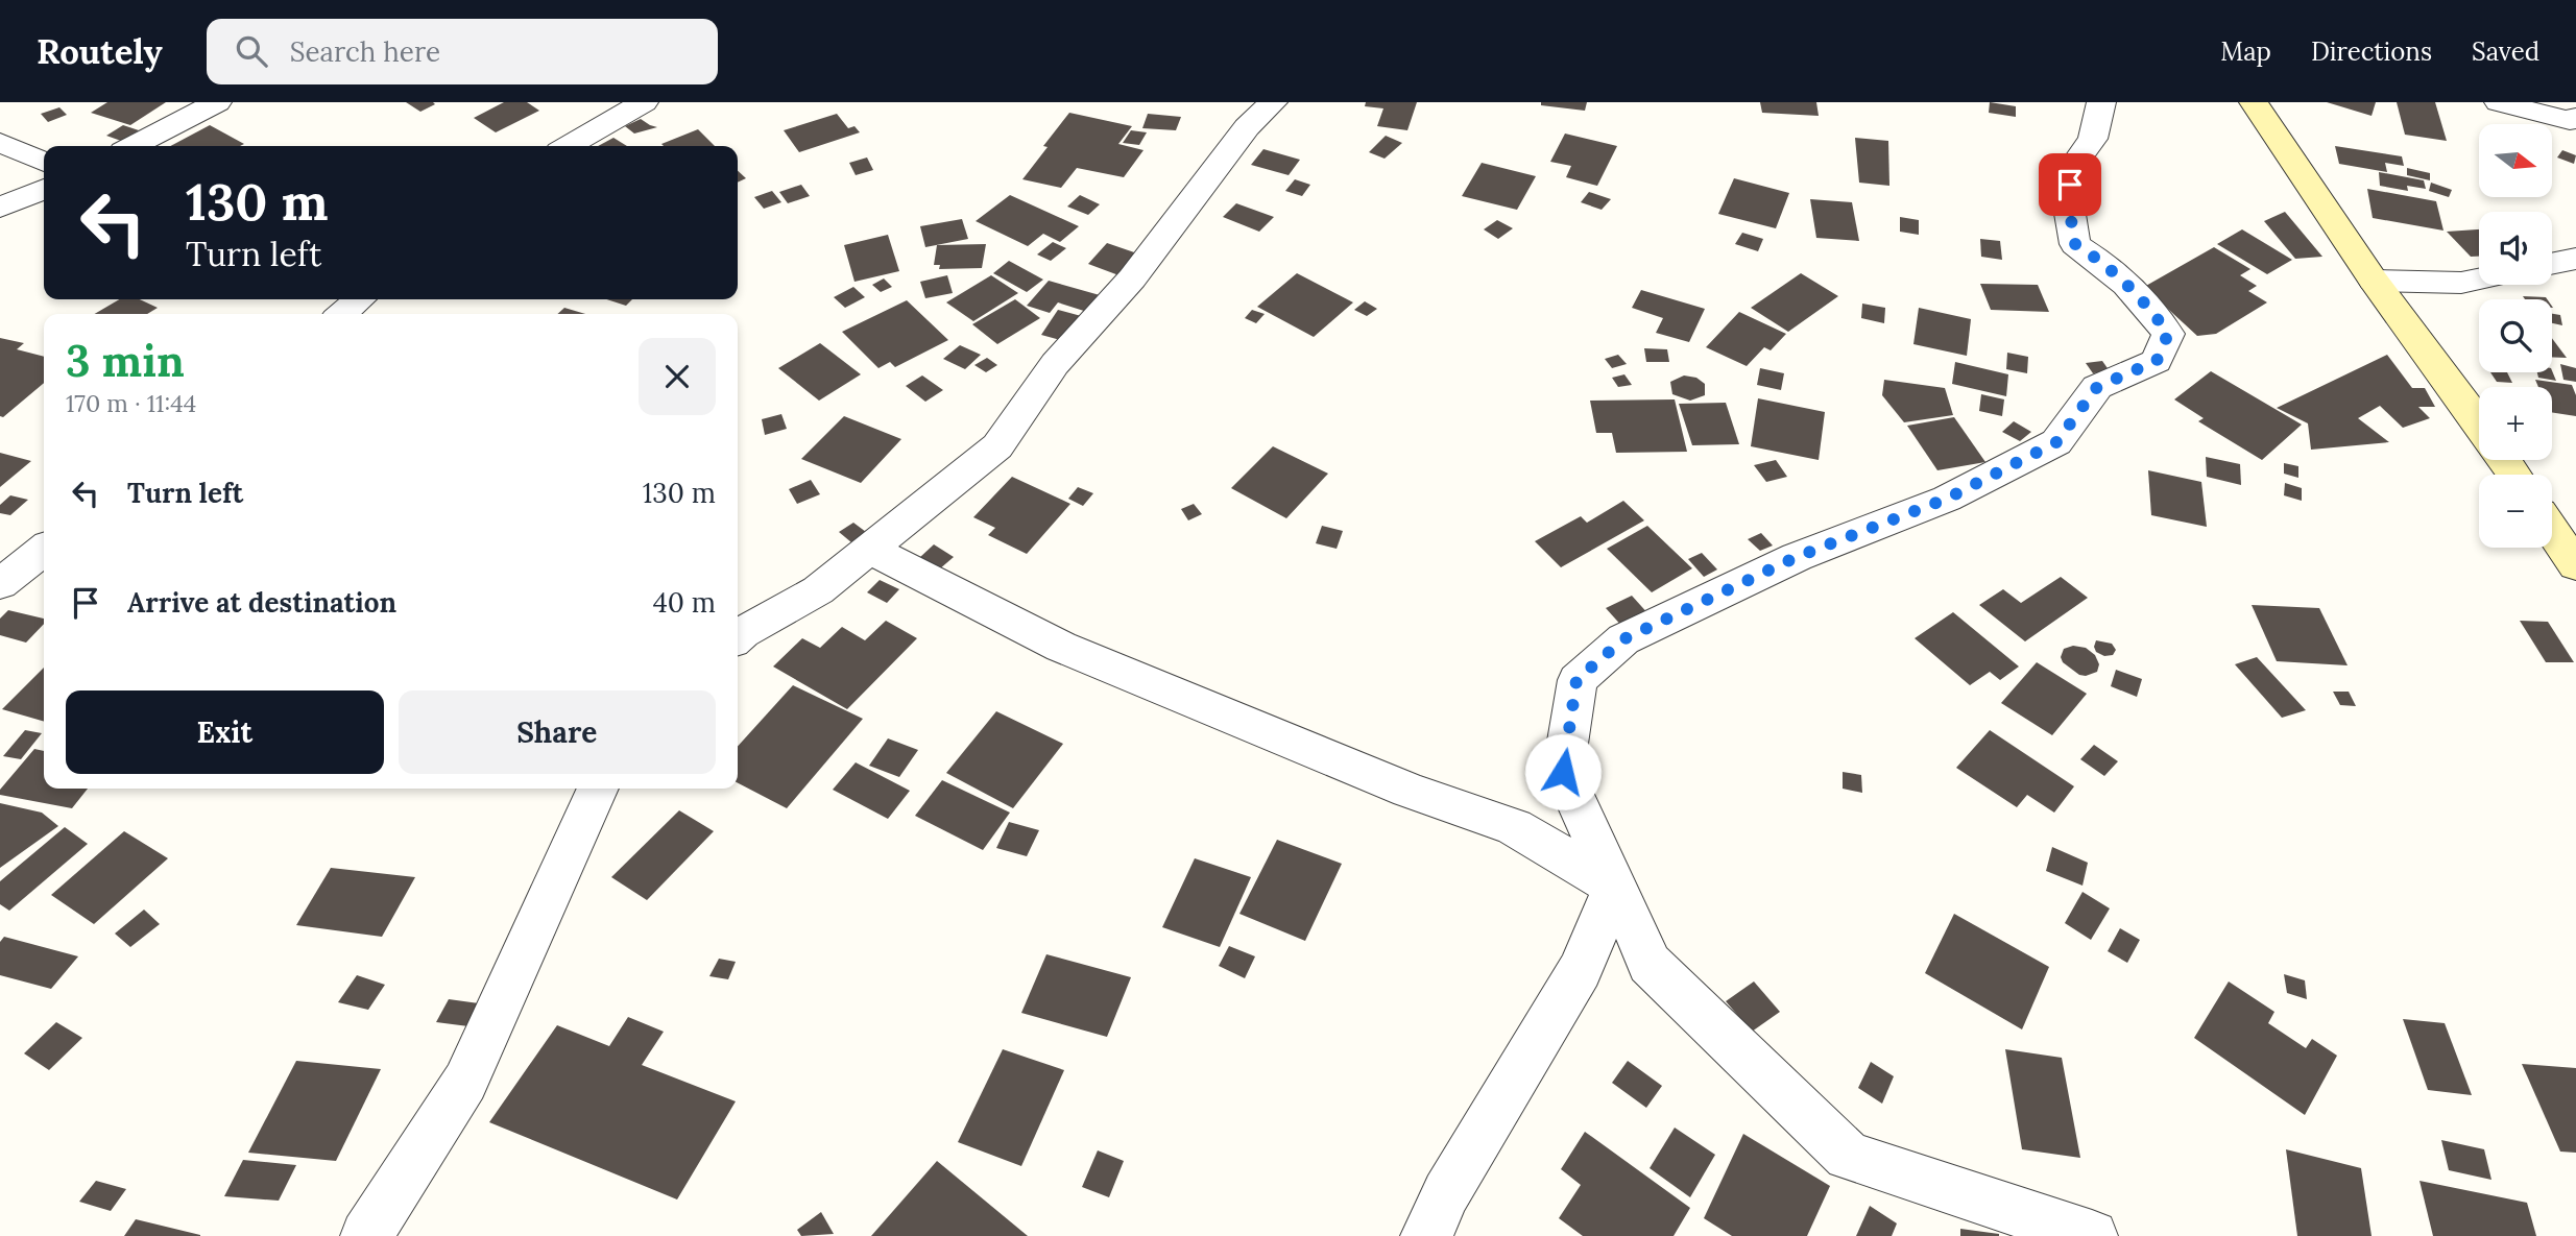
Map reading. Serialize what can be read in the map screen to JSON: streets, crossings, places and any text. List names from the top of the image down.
{
  "north": "right",
  "page": {
    "header": "Routely",
    "search": "Search here",
    "nav": ["Map", "Directions", "Saved"],
    "map_buttons": ["+", "−"],
    "turn": ["130 m", "Turn left"],
    "heading": ["3 min", "170 m · 11:44"],
    "list": [
      {
        "name": "Turn left",
        "value": "130 m"
      },
      {
        "name": "Arrive at destination",
        "value": "40 m"
      }
    ],
    "buttons": ["Exit", "Share"]
  }
}
